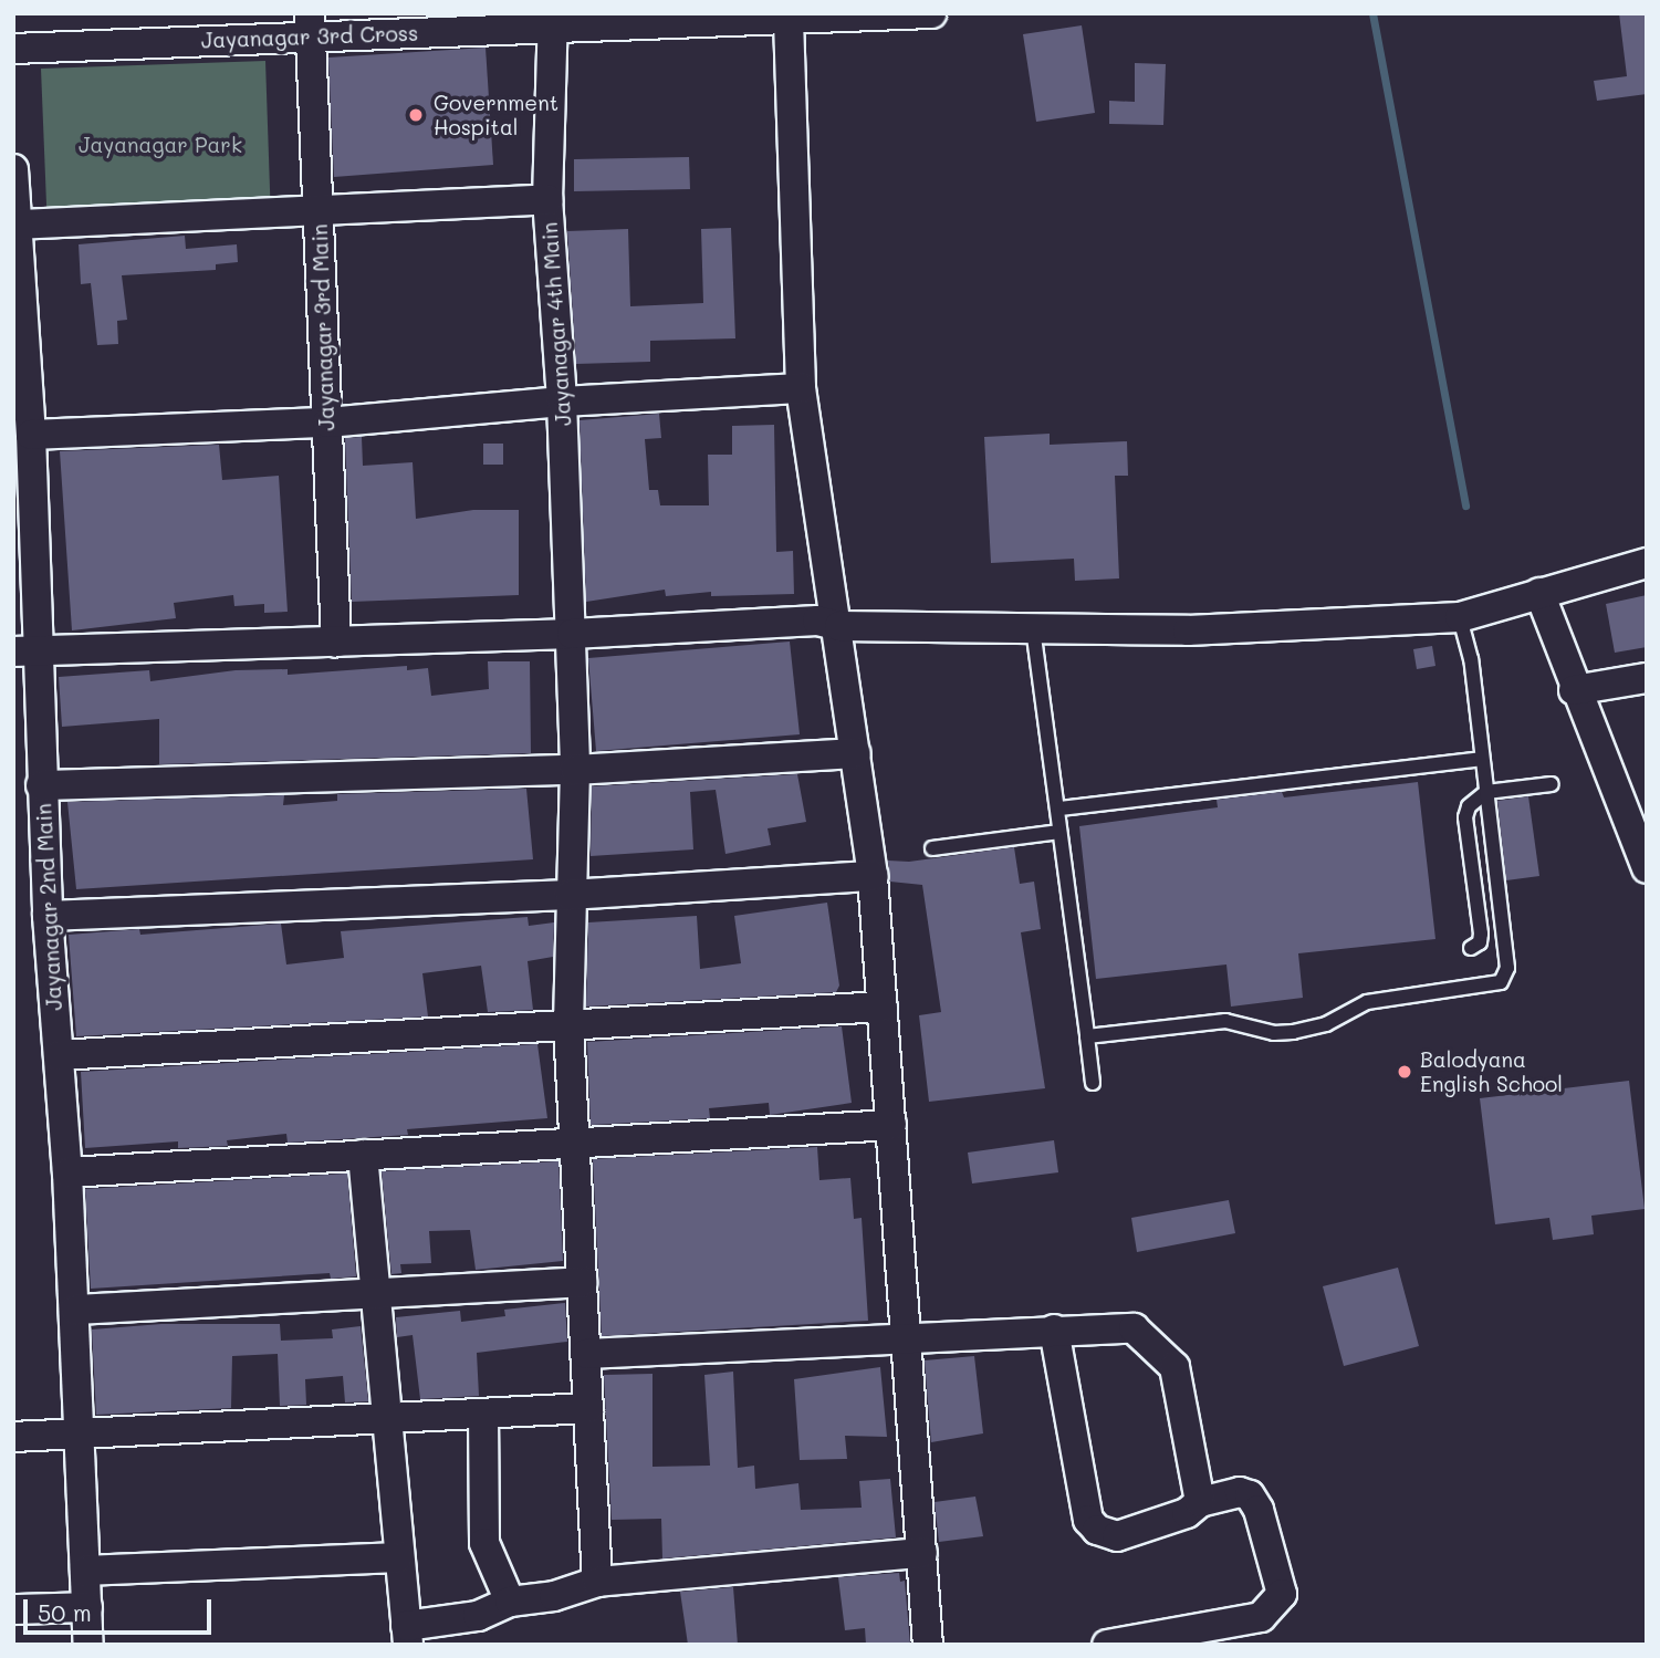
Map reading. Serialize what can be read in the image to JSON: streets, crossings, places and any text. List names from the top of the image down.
{
  "streets": {
    "street": [
      "Jayanagar 3rd Cross",
      "Jayanagar 4th Main",
      "Jayanagar 3rd Main",
      "Jayanagar 2nd Main"
    ]
  },
  "crossings": [
    ["Jayanagar 3rd Cross", "Jayanagar 4th Main"],
    ["Jayanagar 3rd Cross", "Jayanagar 3rd Main"]
  ],
  "parks": ["Jayanagar Park"],
  "places": ["Government Hospital", "Balodyana English School"],
  "scale_bar": "50 m"
}
